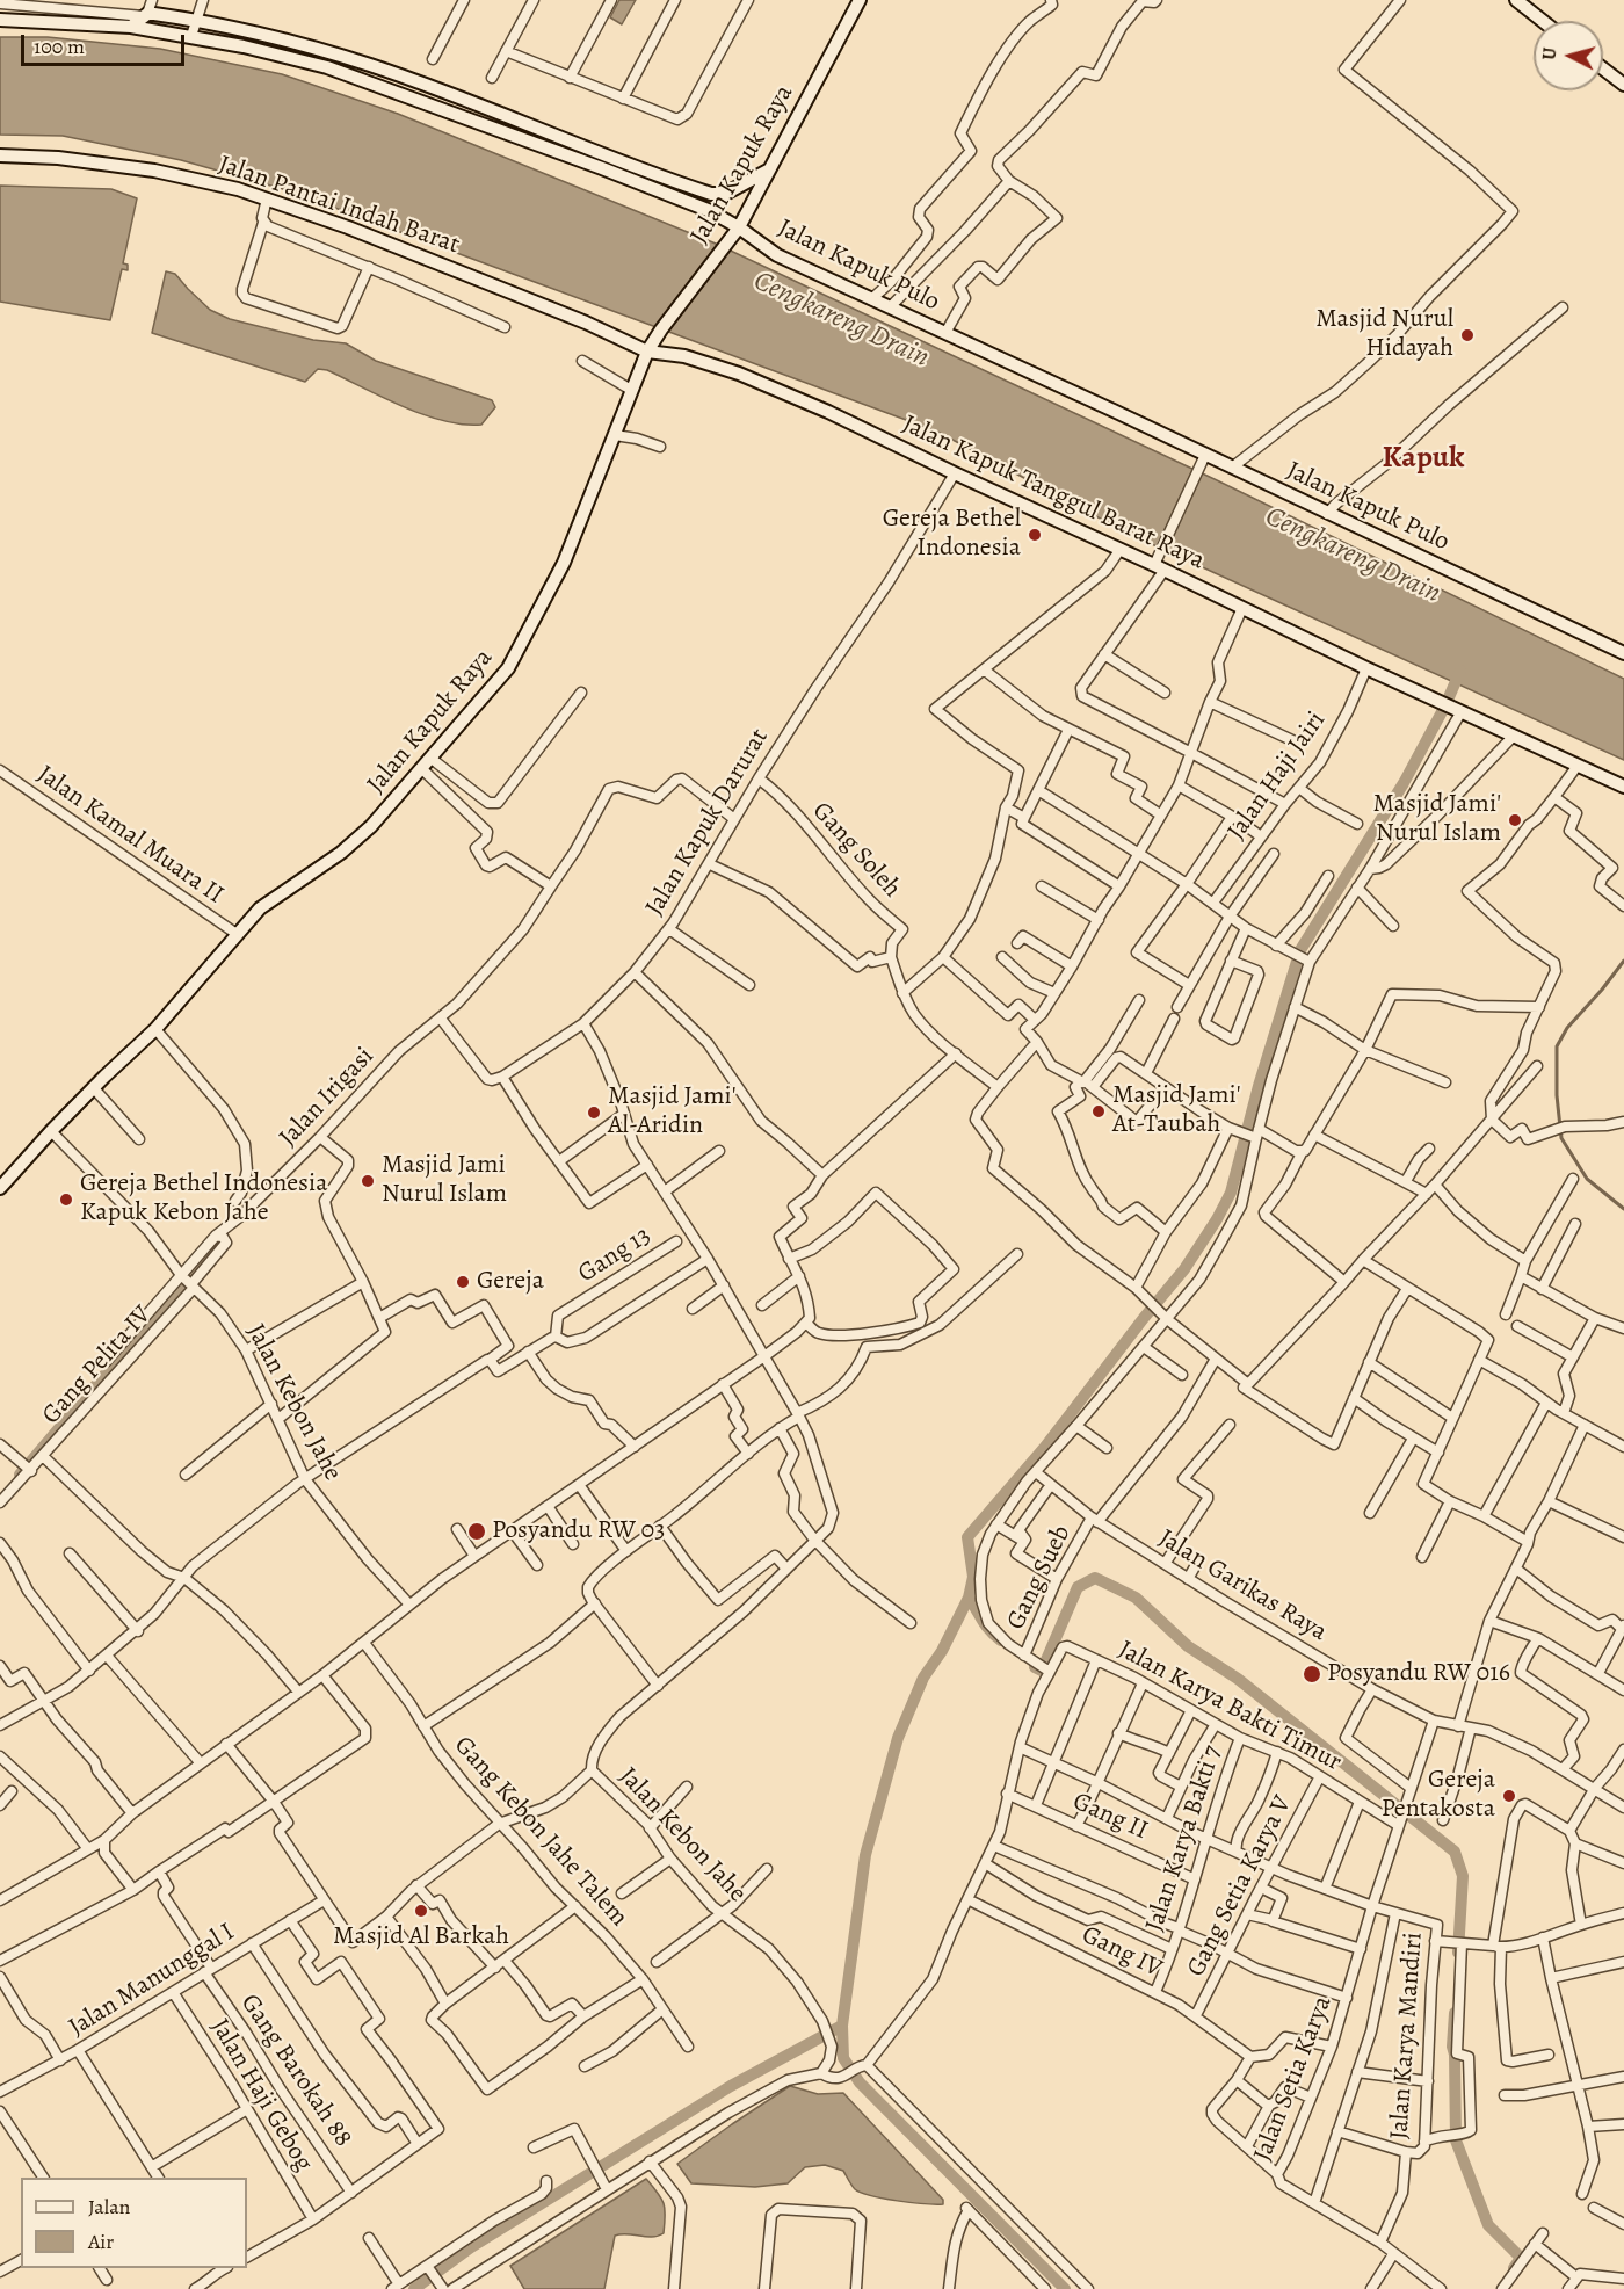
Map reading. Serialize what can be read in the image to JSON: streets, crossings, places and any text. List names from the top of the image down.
{
  "streets": {
    "main road": [
      "Jalan Kapuk Raya",
      "Jalan Pantai Indah Barat",
      "Jalan Kapuk Pulo",
      "Jalan Kapuk Tanggul Barat Raya"
    ],
    "street": [
      "Jalan Haji Jairi",
      "Jalan Kapuk Darurat",
      "Jalan Kamal Muara II",
      "Gang Soleh",
      "Jalan Irigasi",
      "Gang 13",
      "Gang Pelita IV",
      "Jalan Kebon Jahe",
      "Gang Sueb",
      "Jalan Garikas Raya",
      "Jalan Karya Bakti Timur",
      "Gang II",
      "Gang Kebon Jahe Talem",
      "Jalan Karya Bakti 7",
      "Gang Setia Karya V",
      "Gang IV",
      "Jalan Manunggal I",
      "Jalan Karya Mandiri",
      "Gang Barokah 88",
      "Jalan Setia Karya",
      "Jalan Haji Gebog"
    ]
  },
  "crossings": [
    ["Jalan Kapuk Raya", "Jalan Pantai Indah Barat"],
    ["Jalan Kapuk Raya", "Jalan Kapuk Pulo"],
    ["Jalan Kapuk Raya", "Jalan Kapuk Tanggul Barat Raya"],
    ["Jalan Kapuk Raya", "Jalan Kamal Muara II"],
    ["Jalan Kapuk Raya", "Jalan Kebon Jahe"],
    ["Jalan Pantai Indah Barat", "Jalan Kapuk Tanggul Barat Raya"],
    ["Jalan Kapuk Tanggul Barat Raya", "Jalan Haji Jairi"],
    ["Jalan Kapuk Tanggul Barat Raya", "Jalan Kapuk Darurat"],
    ["Jalan Kapuk Darurat", "Gang Soleh"],
    ["Jalan Kapuk Darurat", "Jalan Irigasi"],
    ["Jalan Kapuk Darurat", "Jalan Kebon Jahe"],
    ["Jalan Irigasi", "Gang Pelita IV"],
    ["Jalan Irigasi", "Jalan Kebon Jahe"],
    ["Gang Pelita IV", "Jalan Kebon Jahe"],
    ["Jalan Kebon Jahe", "Jalan Karya Bakti Timur"],
    ["Jalan Kebon Jahe", "Gang Kebon Jahe Talem"],
    ["Jalan Kebon Jahe", "Jalan Manunggal I"],
    ["Gang Sueb", "Jalan Garikas Raya"],
    ["Jalan Garikas Raya", "Jalan Setia Karya"],
    ["Jalan Karya Bakti Timur", "Gang II"],
    ["Jalan Karya Bakti Timur", "Jalan Karya Bakti 7"],
    ["Jalan Karya Bakti Timur", "Gang Setia Karya V"],
    ["Jalan Karya Bakti Timur", "Gang IV"],
    ["Jalan Karya Bakti Timur", "Jalan Karya Mandiri"],
    ["Jalan Karya Bakti Timur", "Jalan Setia Karya"],
    ["Gang II", "Jalan Karya Bakti 7"],
    ["Jalan Karya Bakti 7", "Gang IV"],
    ["Jalan Karya Bakti 7", "Jalan Karya Mandiri"],
    ["Gang Setia Karya V", "Gang IV"],
    ["Gang Setia Karya V", "Jalan Karya Mandiri"],
    ["Jalan Manunggal I", "Gang Barokah 88"],
    ["Jalan Manunggal I", "Jalan Haji Gebog"],
    ["Jalan Karya Mandiri", "Jalan Setia Karya"]
  ],
  "districts": ["Kapuk"],
  "water": ["Cengkareng Drain"],
  "places": [
    "Masjid Nurul Hidayah",
    "Gereja Bethel Indonesia",
    "Masjid Jami' Nurul Islam",
    "Masjid Jami' At-Taubah",
    "Masjid Jami' Al-Aridin",
    "Masjid Jami Nurul Islam",
    "Gereja Bethel Indonesia Kapuk Kebon Jahe",
    "Gereja",
    "Posyandu RW 03",
    "Posyandu RW 016",
    "Gereja Pentakosta",
    "Masjid Al Barkah"
  ],
  "legend": ["Jalan", "Air"],
  "scale_bar": "100 m",
  "north": "left"
}
